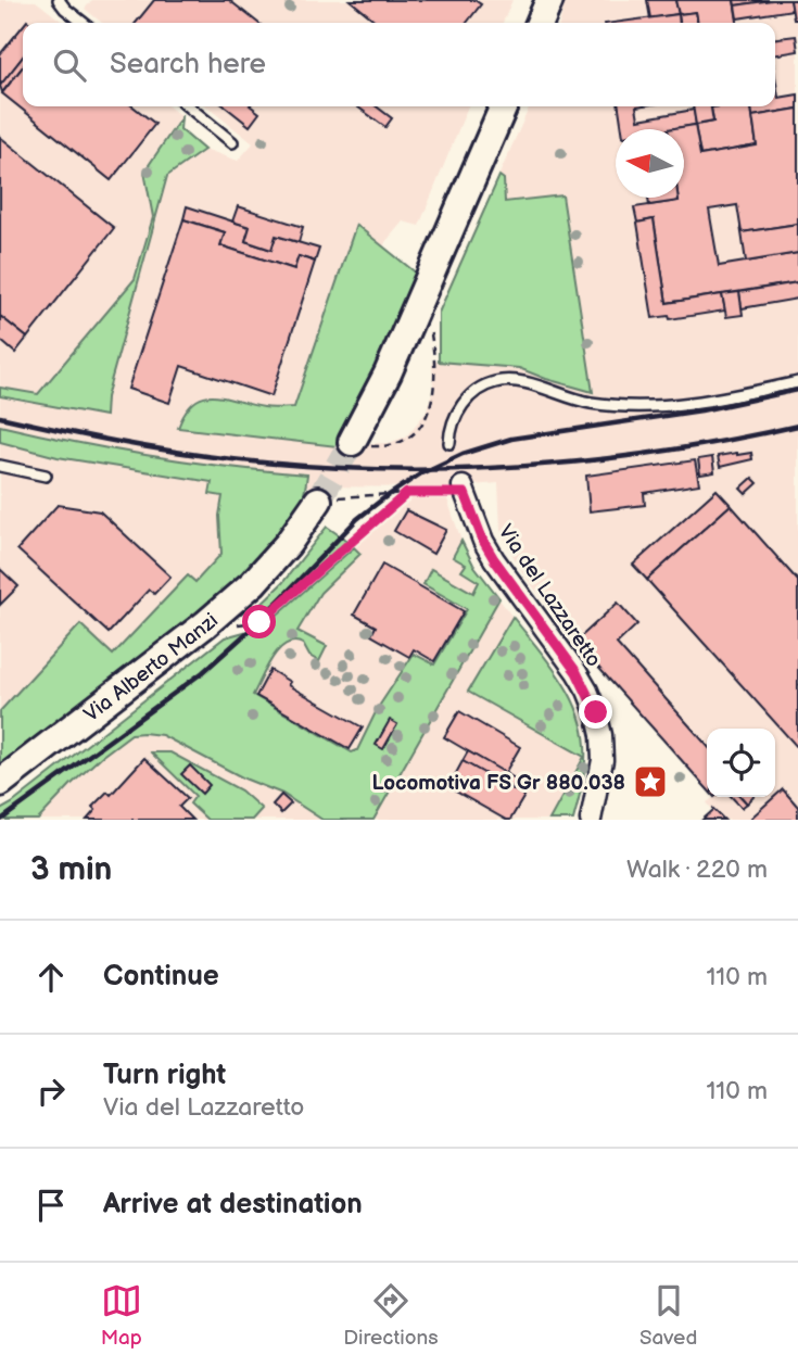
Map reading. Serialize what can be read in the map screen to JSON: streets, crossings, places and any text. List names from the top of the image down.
{
  "streets": {
    "main road": ["Via Alberto Manzi"],
    "street": ["Via del Lazzaretto"]
  },
  "places": {
    "place": ["Locomotiva FS Gr 880.038"]
  },
  "north": "left",
  "page": {
    "search": "Search here",
    "heading": ["3 min", "Walk · 220 m"],
    "list": [
      ["Continue", "110 m"],
      ["Turn right", "Via del Lazzaretto", "110 m"],
      "Arrive at destination"
    ],
    "nav": ["Map", "Directions", "Saved"]
  }
}
